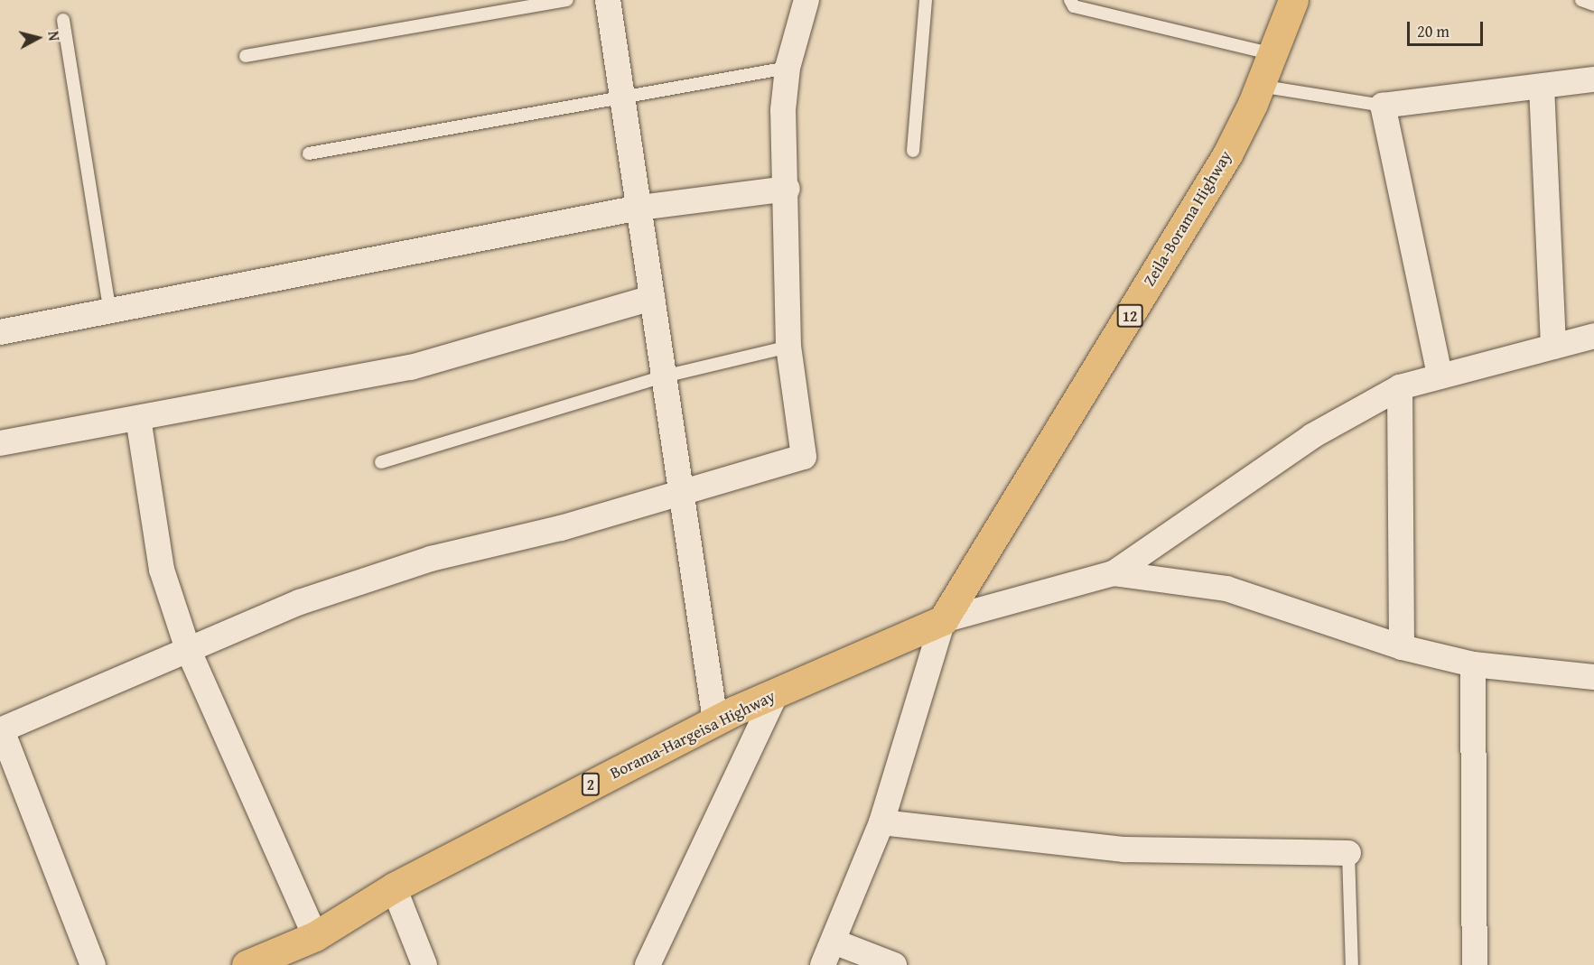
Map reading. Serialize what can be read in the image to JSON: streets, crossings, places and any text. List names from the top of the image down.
{
  "streets": {
    "highway": [
      "Zeila-Borama Highway",
      "12",
      "Borama-Hargeisa Highway",
      "2"
    ]
  },
  "crossings": [
    ["Zeila-Borama Highway", "Borama-Hargeisa Highway"]
  ],
  "scale_bar": "20 m",
  "north": "right"
}
